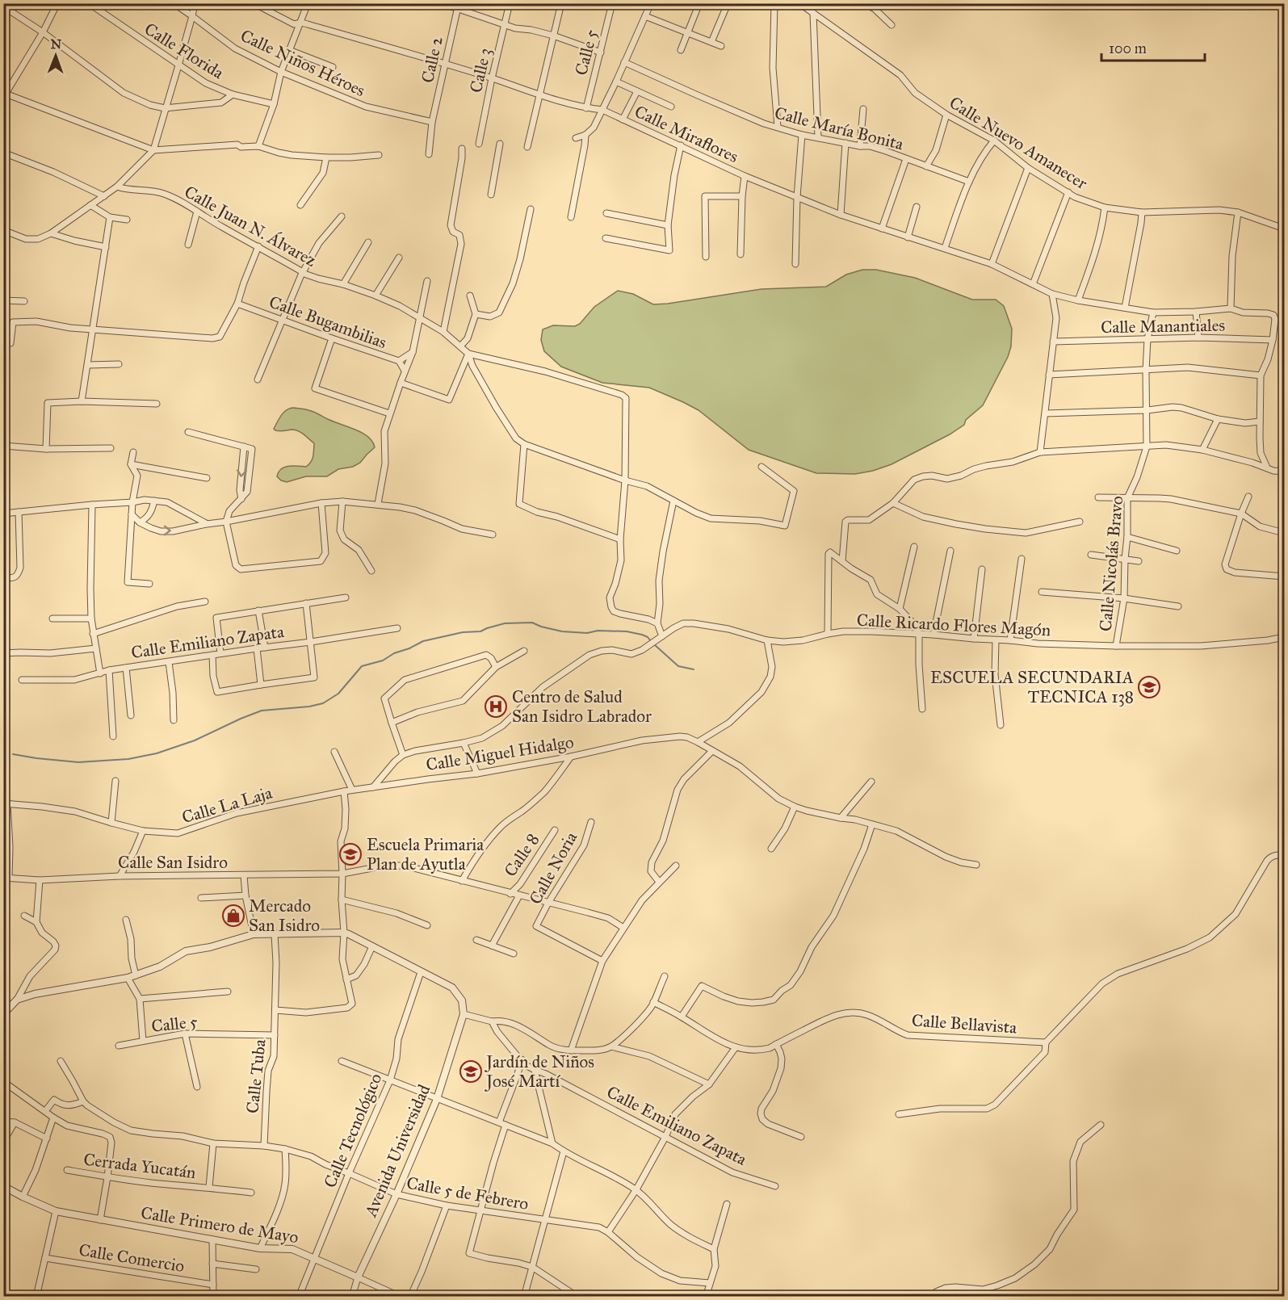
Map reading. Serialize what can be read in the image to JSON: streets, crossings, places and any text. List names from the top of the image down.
{
  "streets": {
    "street": [
      "Calle Florida",
      "Calle 5",
      "Calle 2",
      "Calle Niños Héroes",
      "Calle 3",
      "Calle María Bonita",
      "Calle Miraflores",
      "Calle Nuevo Amanecer",
      "Calle Juan N. Álvarez",
      "Calle Bugambilias",
      "Calle Manantiales",
      "Calle Nicolás Bravo",
      "Calle Ricardo Flores Magón",
      "Calle Emiliano Zapata",
      "Calle Miguel Hidalgo",
      "Calle La Laja",
      "Calle 8",
      "Calle San Isidro",
      "Calle Noria",
      "Calle Bellavista",
      "Calle Tuba",
      "Calle Tecnológico",
      "Avenida Universidad",
      "Cerrada Yucatán",
      "Calle 5 de Febrero",
      "Calle Primero de Mayo",
      "Calle Comercio"
    ]
  },
  "crossings": [
    ["Calle 5", "Calle Miraflores"],
    ["Calle 5", "Calle Tuba"],
    ["Calle 2", "Calle Niños Héroes"],
    ["Calle 2", "Calle Miraflores"],
    ["Calle 3", "Calle Miraflores"],
    ["Calle Miraflores", "Calle Manantiales"],
    ["Calle Miraflores", "Calle Nicolás Bravo"],
    ["Calle Manantiales", "Calle Nicolás Bravo"],
    ["Calle Nicolás Bravo", "Calle Ricardo Flores Magón"],
    ["Calle Miguel Hidalgo", "Calle La Laja"],
    ["Calle 8", "Calle San Isidro"],
    ["Calle San Isidro", "Calle Noria"],
    ["Calle Tuba", "Calle 5 de Febrero"],
    ["Calle Tecnológico", "Calle 5 de Febrero"],
    ["Calle Tecnológico", "Calle Primero de Mayo"],
    ["Avenida Universidad", "Calle 5 de Febrero"],
    ["Avenida Universidad", "Calle Primero de Mayo"]
  ],
  "places": {
    "school or university": ["ESCUELA SECUNDARIA TECNICA 138", "Escuela Primaria Plan de Ayutla", "Jardín de Niños José Martí"],
    "hospital": ["Centro de Salud San Isidro Labrador"],
    "shop": ["Mercado San Isidro"]
  },
  "scale_bar": "100 m",
  "north": "top"
}
